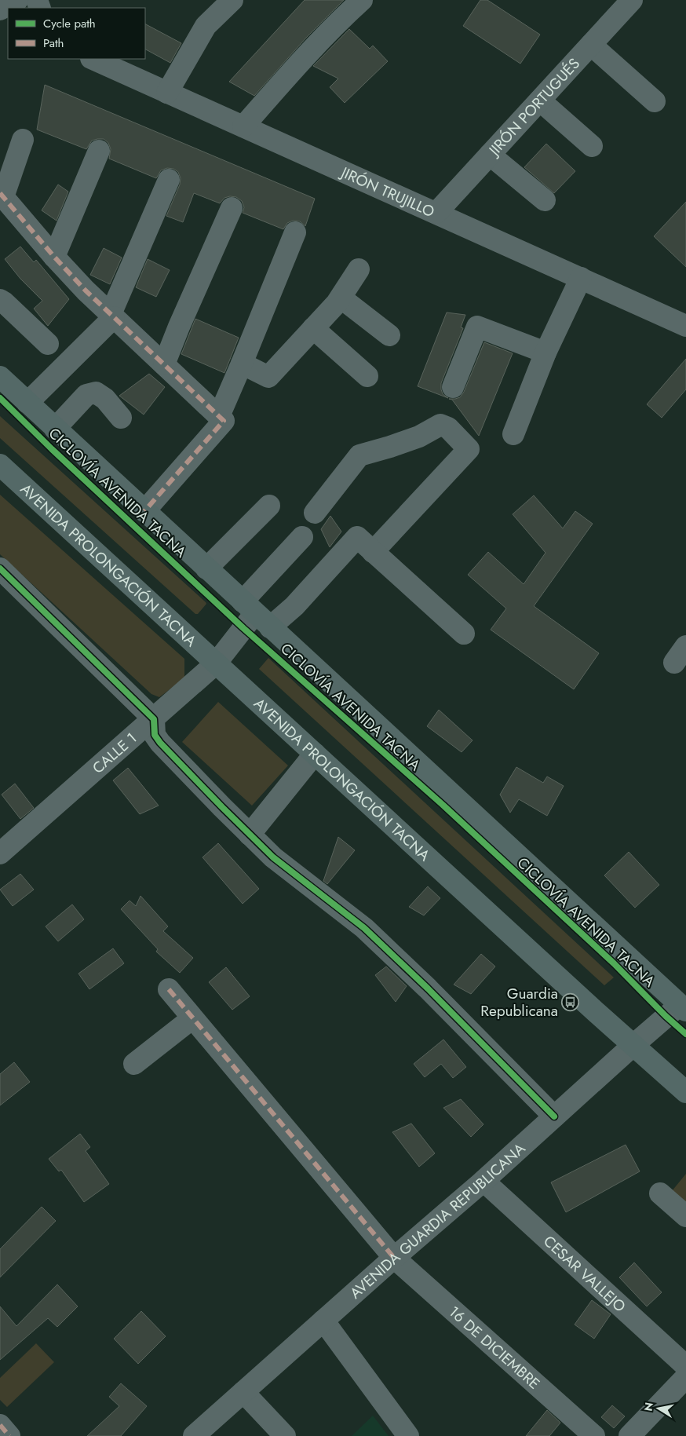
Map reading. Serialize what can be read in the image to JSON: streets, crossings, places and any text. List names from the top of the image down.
{
  "streets": {
    "main road": ["AVENIDA PROLONGACIÓN TACNA"],
    "street": [
      "JIRÓN PORTUGUÉS",
      "JIRÓN TRUJILLO",
      "CALLE 1",
      "AVENIDA GUARDIA REPUBLICANA",
      "CESAR VALLEJO",
      "16 DE DICIEMBRE"
    ],
    "cycle path": ["CICLOVÍA AVENIDA TACNA"]
  },
  "crossings": [
    ["JIRÓN PORTUGUÉS", "JIRÓN TRUJILLO"],
    ["AVENIDA PROLONGACIÓN TACNA", "CALLE 1"],
    ["AVENIDA PROLONGACIÓN TACNA", "AVENIDA GUARDIA REPUBLICANA"],
    ["AVENIDA GUARDIA REPUBLICANA", "CESAR VALLEJO"],
    ["AVENIDA GUARDIA REPUBLICANA", "16 DE DICIEMBRE"]
  ],
  "places": {
    "bus stop": ["Guardia Republicana"]
  },
  "legend": ["Cycle path", "Path"],
  "north": "left"
}
